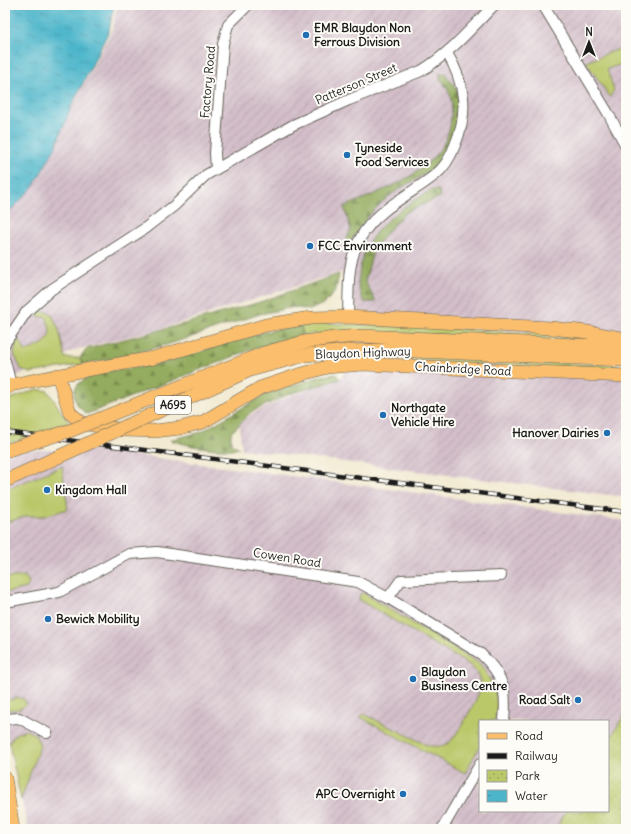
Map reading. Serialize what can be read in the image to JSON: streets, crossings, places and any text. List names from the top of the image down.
{
  "streets": {
    "main road": ["Blaydon Highway", "Chainbridge Road", "A695"],
    "street": ["Factory Road", "Patterson Street", "Cowen Road"]
  },
  "crossings": [
    ["Factory Road", "Patterson Street"]
  ],
  "places": [
    "EMR Blaydon Non Ferrous Division",
    "Tyneside Food Services",
    "FCC Environment",
    "Northgate Vehicle Hire",
    "Hanover Dairies",
    "Kingdom Hall",
    "Bewick Mobility",
    "Blaydon Business Centre",
    "Road Salt",
    "APC Overnight"
  ],
  "legend": [
    "Road",
    "Railway",
    "Park",
    "Water"
  ],
  "north": "top"
}
